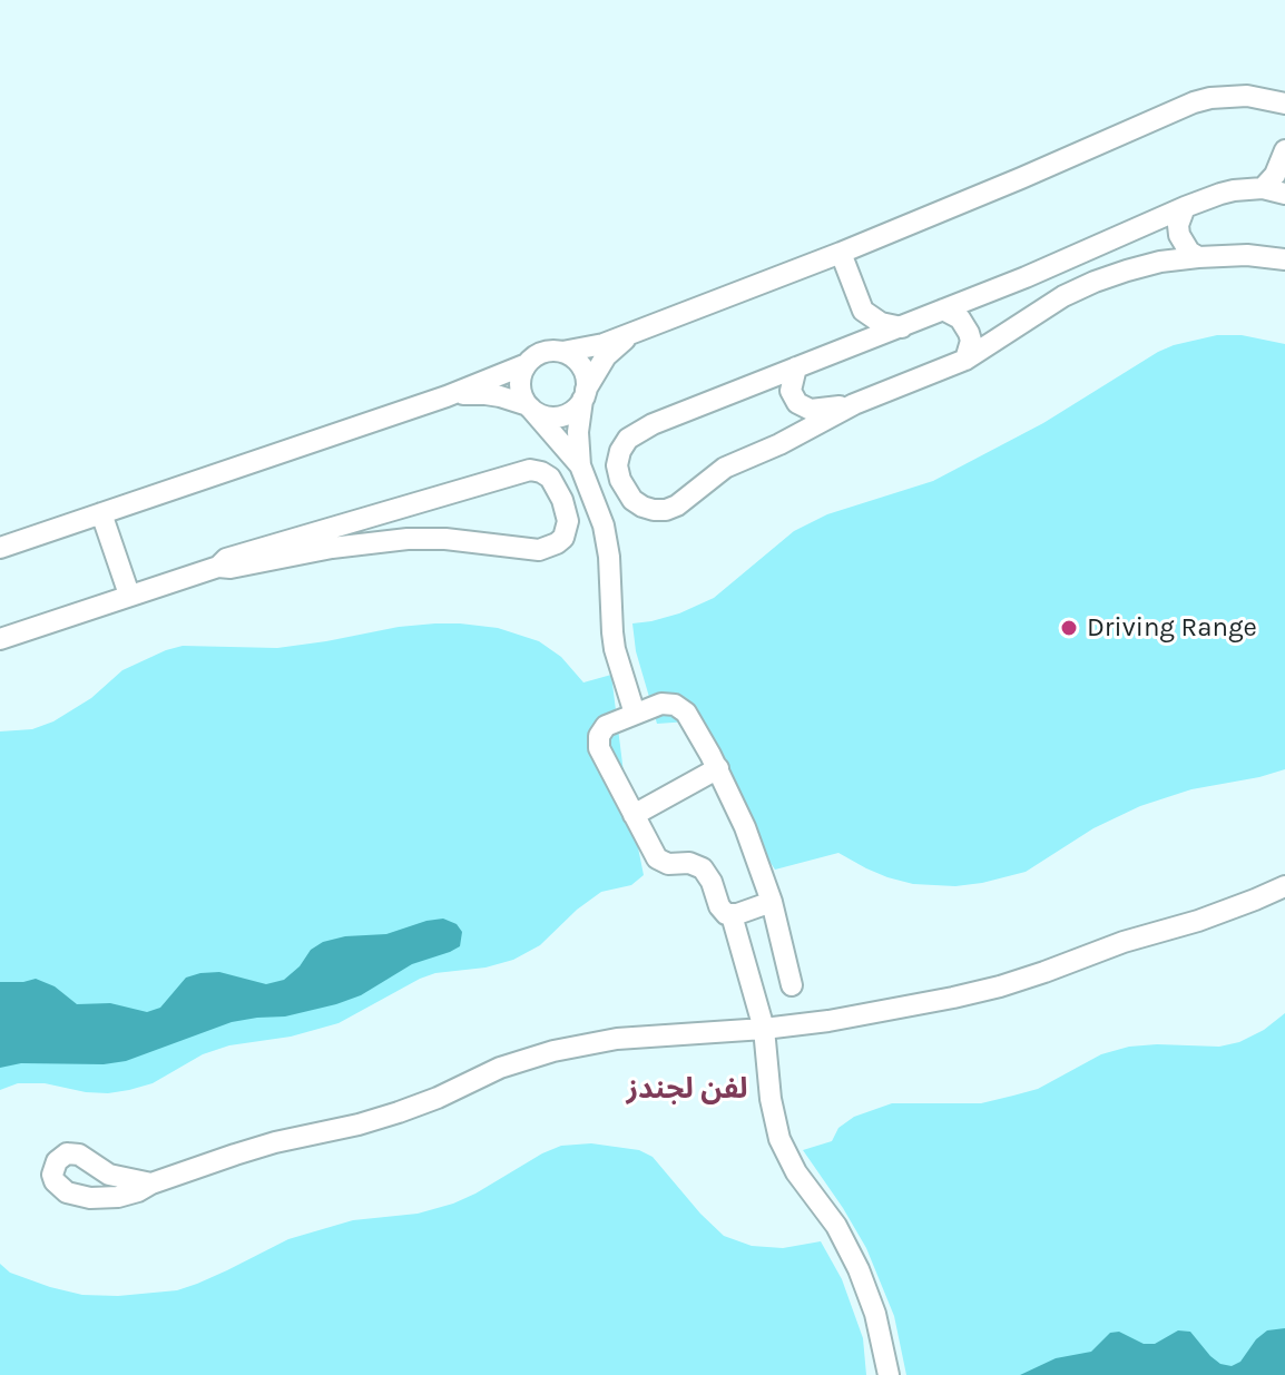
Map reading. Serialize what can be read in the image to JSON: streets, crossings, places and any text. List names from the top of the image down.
{
  "districts": ["لفن لجندز"],
  "places": ["Driving Range"]
}
